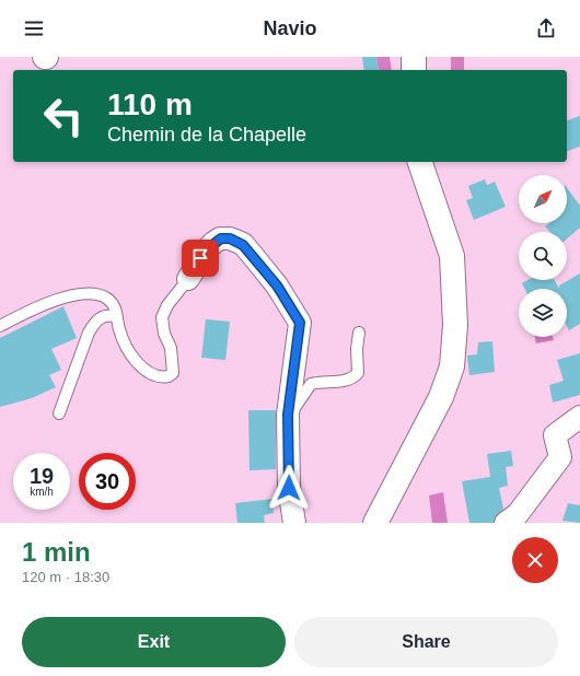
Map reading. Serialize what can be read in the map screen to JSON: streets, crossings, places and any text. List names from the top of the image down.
{
  "north": "top right",
  "page": {
    "header": "Navio",
    "turn": ["110 m", "Chemin de la Chapelle"],
    "speed": "19 km/h",
    "limit": "30",
    "heading": ["1 min", "120 m · 18:30"],
    "buttons": ["Exit", "Share"]
  }
}
